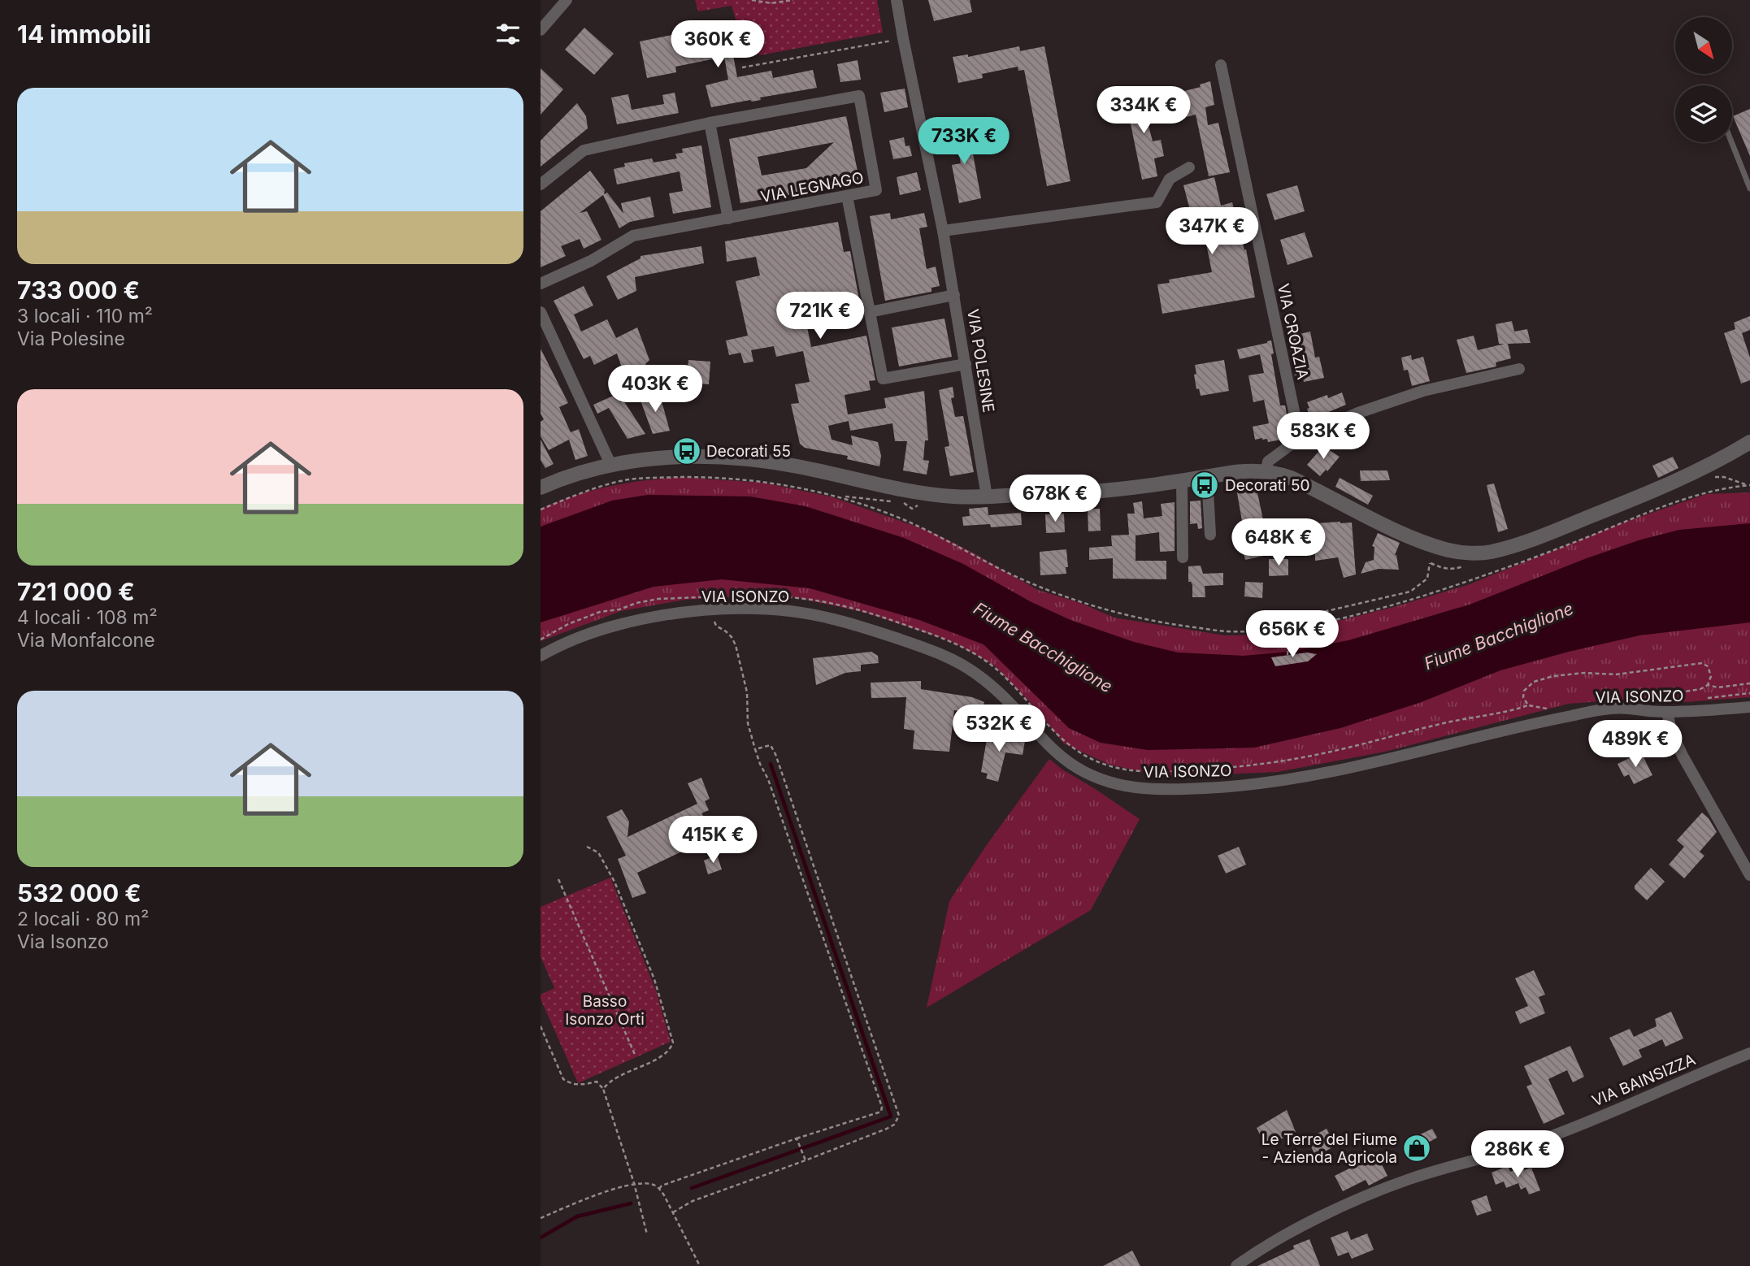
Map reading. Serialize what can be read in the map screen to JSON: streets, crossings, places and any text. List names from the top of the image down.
{
  "streets": {
    "street": [
      "VIA LEGNAGO",
      "VIA CROAZIA",
      "VIA POLESINE",
      "VIA ISONZO",
      "VIA BAINSIZZA"
    ]
  },
  "water": ["Fiume Bacchiglione"],
  "parks": ["Basso Isonzo Orti"],
  "places": {
    "bus stop": ["Decorati 55", "Decorati 50"],
    "shop": ["Le Terre del Fiume - Azienda Agricola"]
  },
  "north": "bottom right",
  "page": {
    "heading": "14 immobili",
    "price": [
      "360K €",
      "334K €",
      "733K €",
      "347K €",
      "721K €",
      "403K €",
      "583K €",
      "678K €",
      "648K €",
      "656K €",
      "532K €",
      "489K €",
      "415K €",
      "286K €"
    ],
    "list": [
      {
        "name": "733 000 €",
        "note": "3 locali · 110 m² · Via Polesine"
      },
      {
        "name": "721 000 €",
        "note": "4 locali · 108 m² · Via Monfalcone"
      },
      {
        "name": "532 000 €",
        "note": "2 locali · 80 m² · Via Isonzo"
      }
    ]
  }
}
